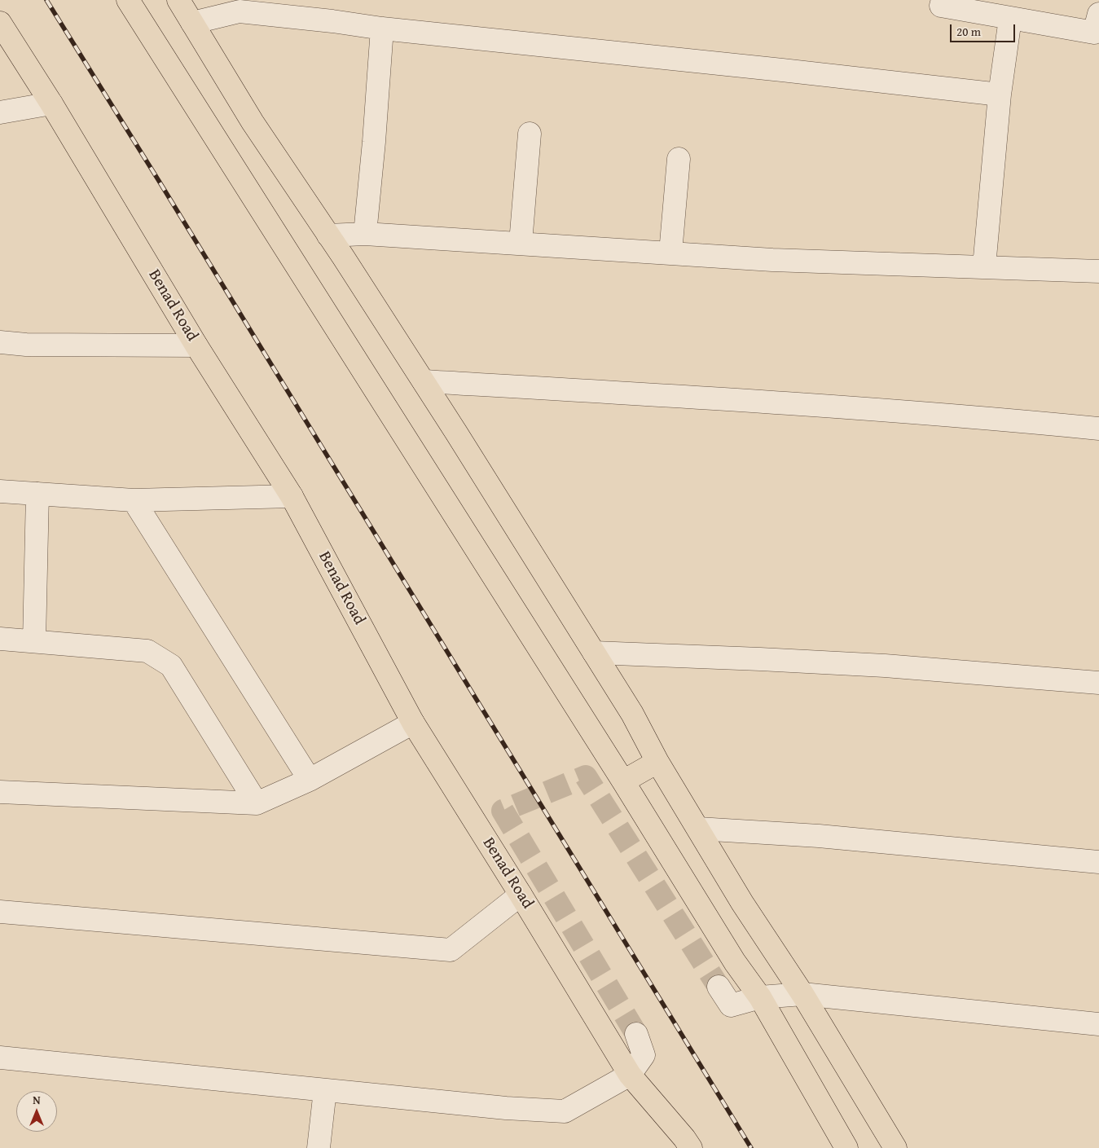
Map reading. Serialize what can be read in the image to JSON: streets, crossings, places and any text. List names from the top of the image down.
{
  "streets": {
    "main road": ["Benad Road"]
  },
  "scale_bar": "20 m",
  "north": "top"
}
